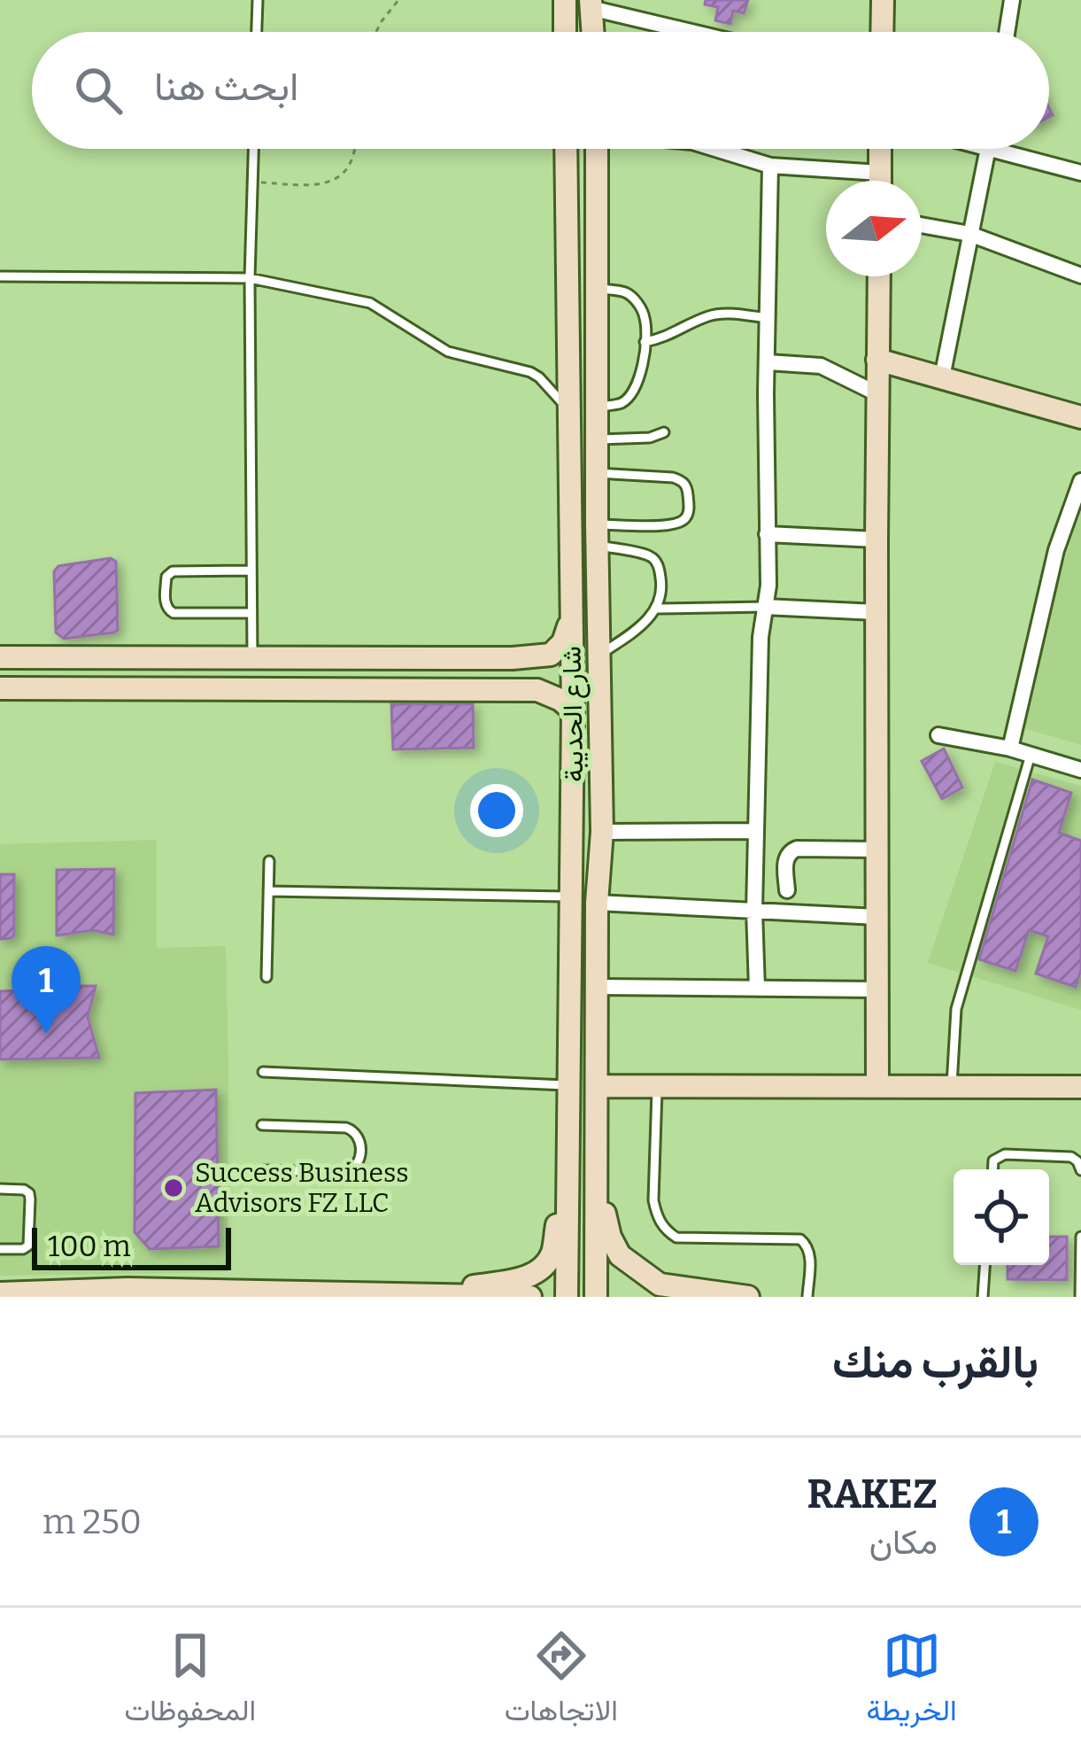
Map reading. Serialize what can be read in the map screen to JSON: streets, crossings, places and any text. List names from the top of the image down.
{
  "streets": {
    "main road": ["شارع الحديبة"]
  },
  "places": ["Success Business Advisors FZ LLC"],
  "scale_bar": "100 m",
  "north": "right",
  "page": {
    "search": "ابحث هنا",
    "pins": "1",
    "scale": "100 m",
    "heading": "بالقرب منك",
    "list": [
      {
        "mark": "1",
        "name": "RAKEZ",
        "note": "مكان",
        "value": "250 m"
      }
    ],
    "nav": ["الخريطة", "الاتجاهات", "المحفوظات"]
  }
}
